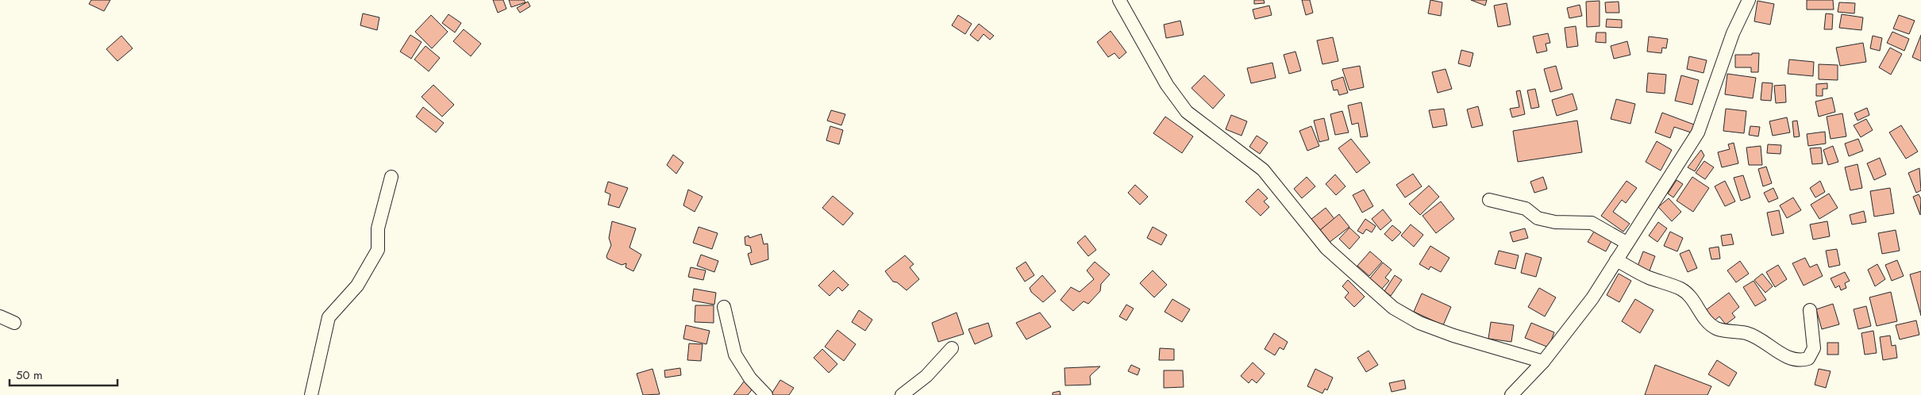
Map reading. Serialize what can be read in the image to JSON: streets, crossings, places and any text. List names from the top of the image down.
{
  "scale_bar": "50 m"
}
